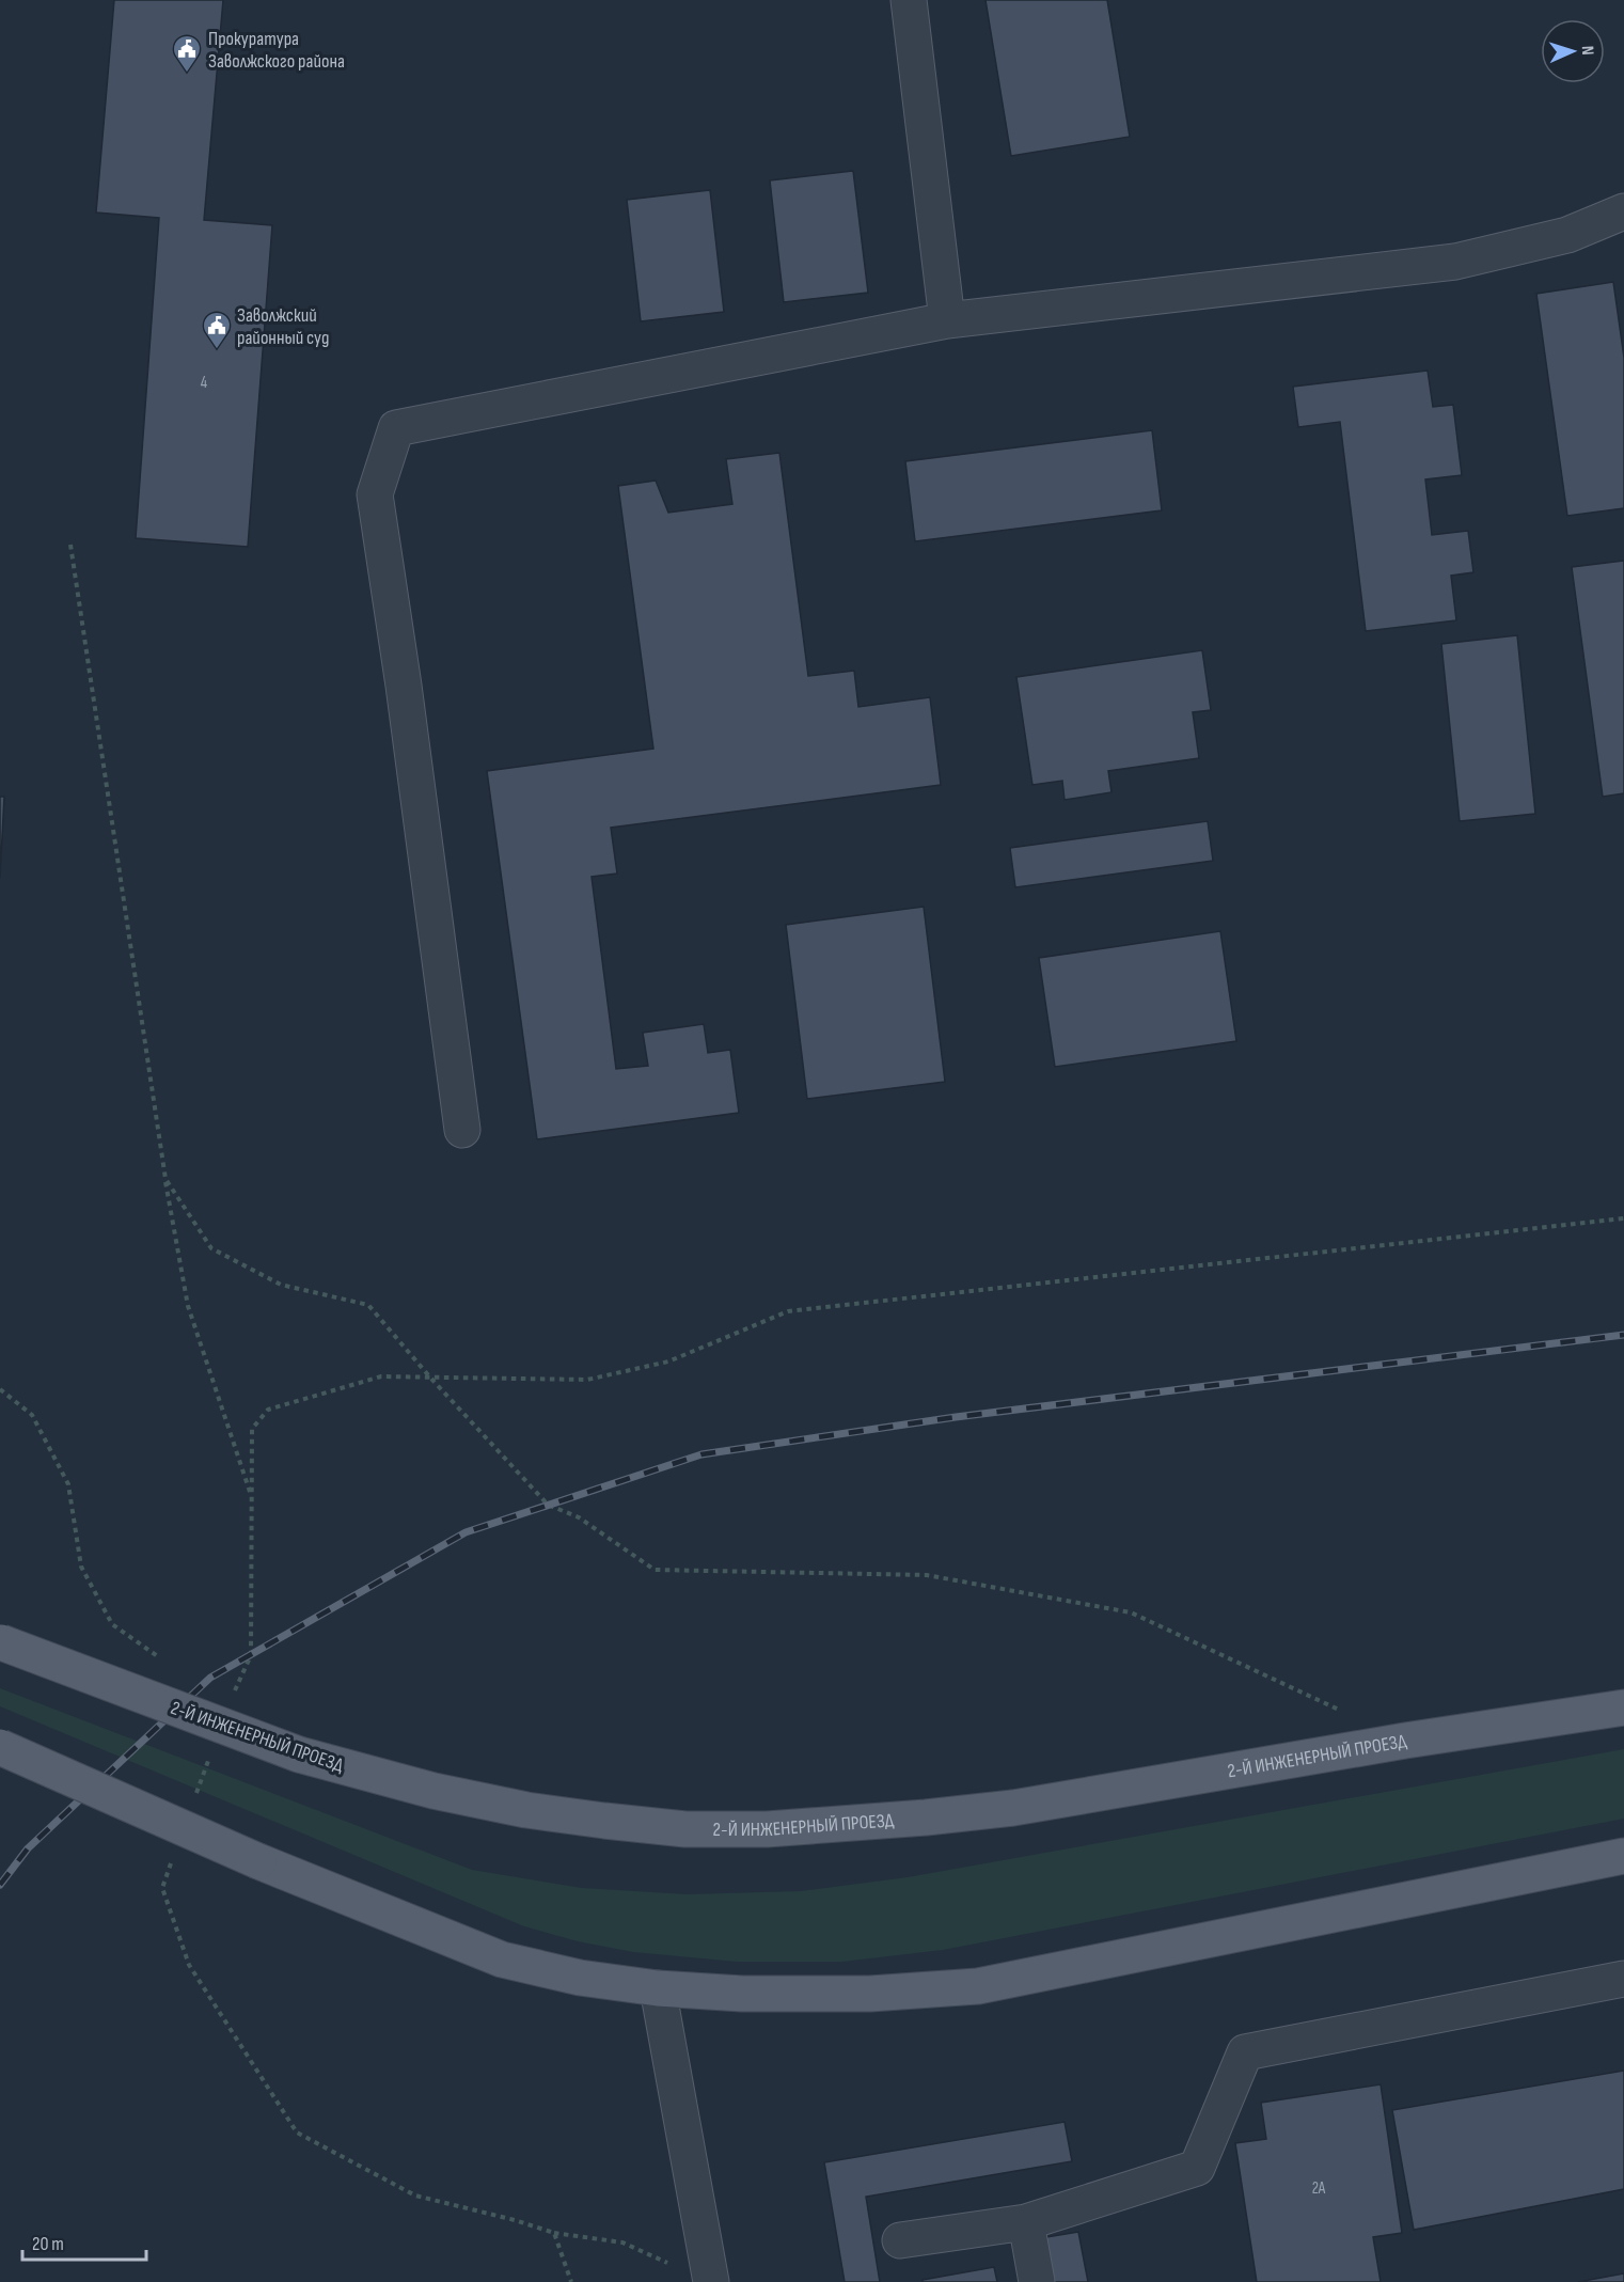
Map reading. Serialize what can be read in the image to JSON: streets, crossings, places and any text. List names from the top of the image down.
{
  "streets": {
    "main road": ["2-Й ИНЖЕНЕРНЫЙ ПРОЕЗД"]
  },
  "places": {
    "public building": ["Прокуратура Заволжского района", "Заволжский районный суд"]
  },
  "house_numbers": ["4", "2А"],
  "scale_bar": "20 m",
  "north": "right"
}
